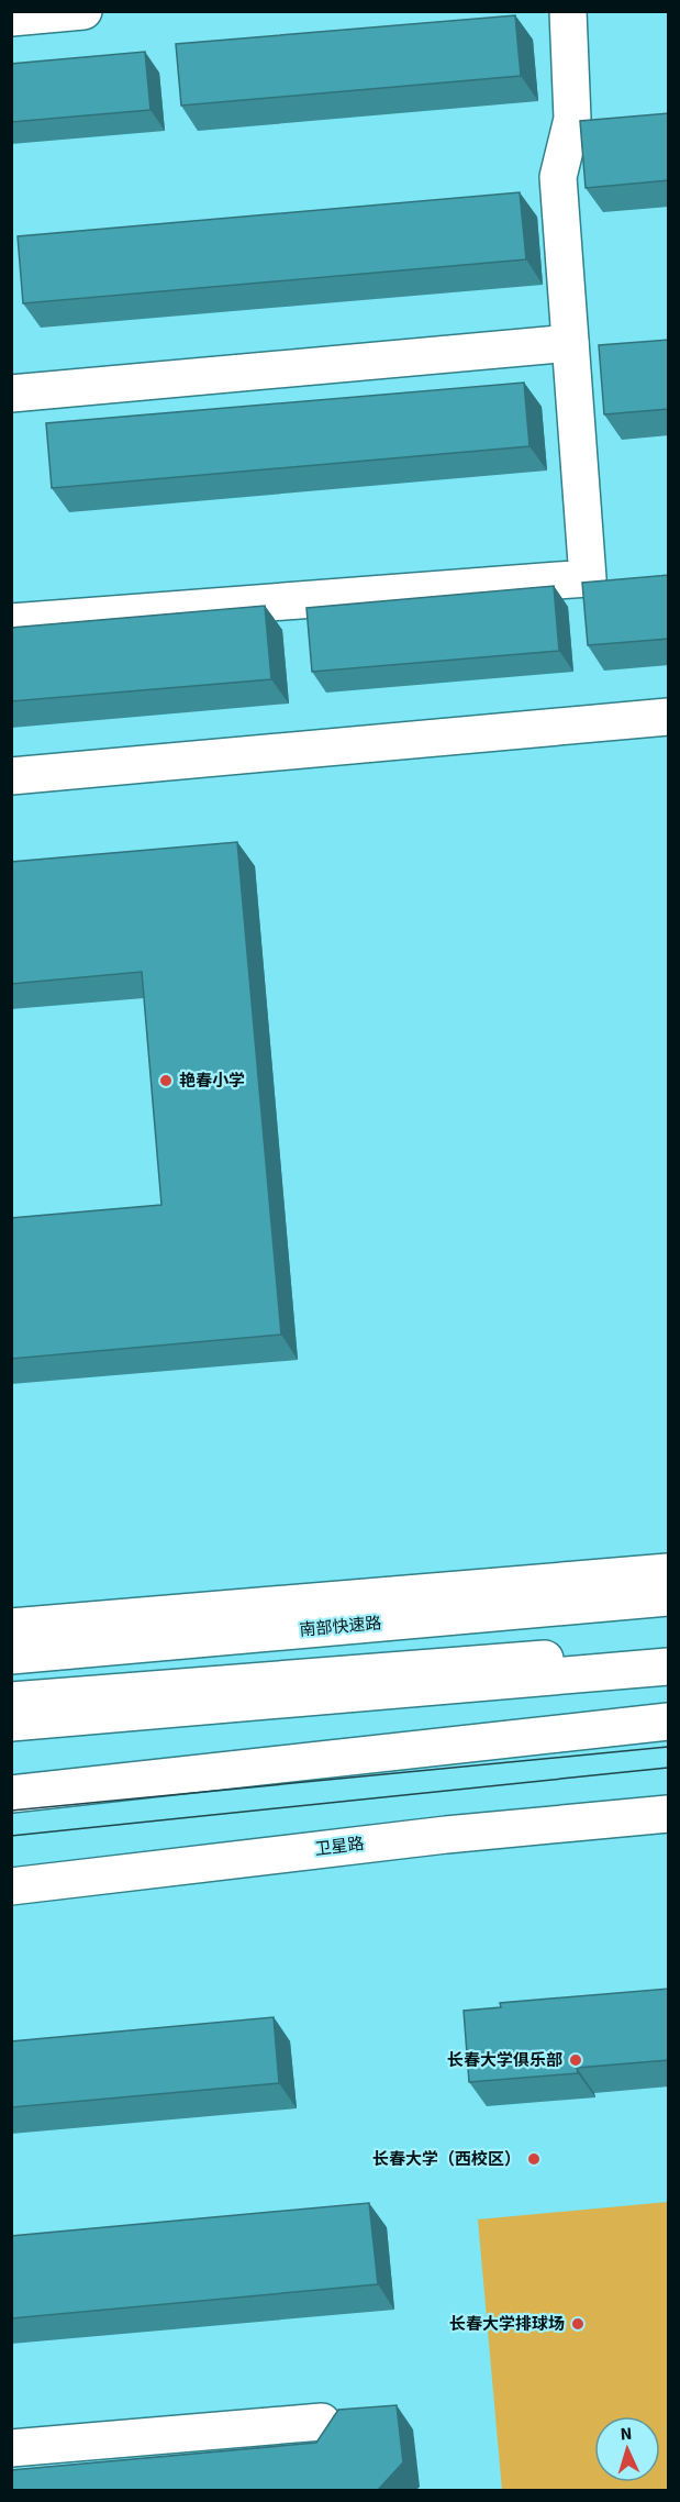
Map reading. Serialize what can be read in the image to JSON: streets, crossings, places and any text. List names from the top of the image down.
{
  "streets": {
    "main road": ["南部快速路", "卫星路"]
  },
  "places": [
    "艳春小学",
    "长春大学俱乐部",
    "长春大学（西校区）",
    "长春大学排球场"
  ],
  "north": "top"
}
